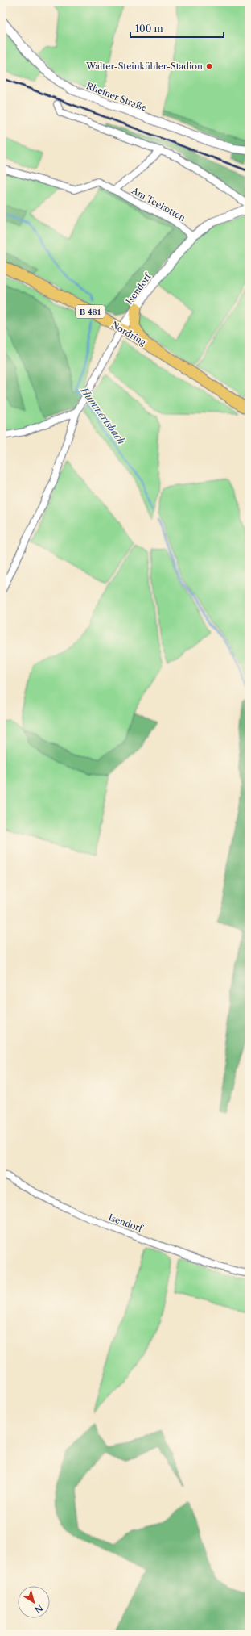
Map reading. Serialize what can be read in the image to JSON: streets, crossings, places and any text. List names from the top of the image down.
{
  "streets": {
    "main road": ["B 481", "Nordring"],
    "street": ["Rheiner Straße", "Am Teekotten", "Isendorf"]
  },
  "crossings": [
    ["Am Teekotten", "Isendorf"],
    ["Isendorf", "Nordring"]
  ],
  "water": ["Hummertsbach"],
  "places": ["Walter-Steinkühler-Stadion"],
  "scale_bar": "100 m",
  "north": "bottom right"
}
